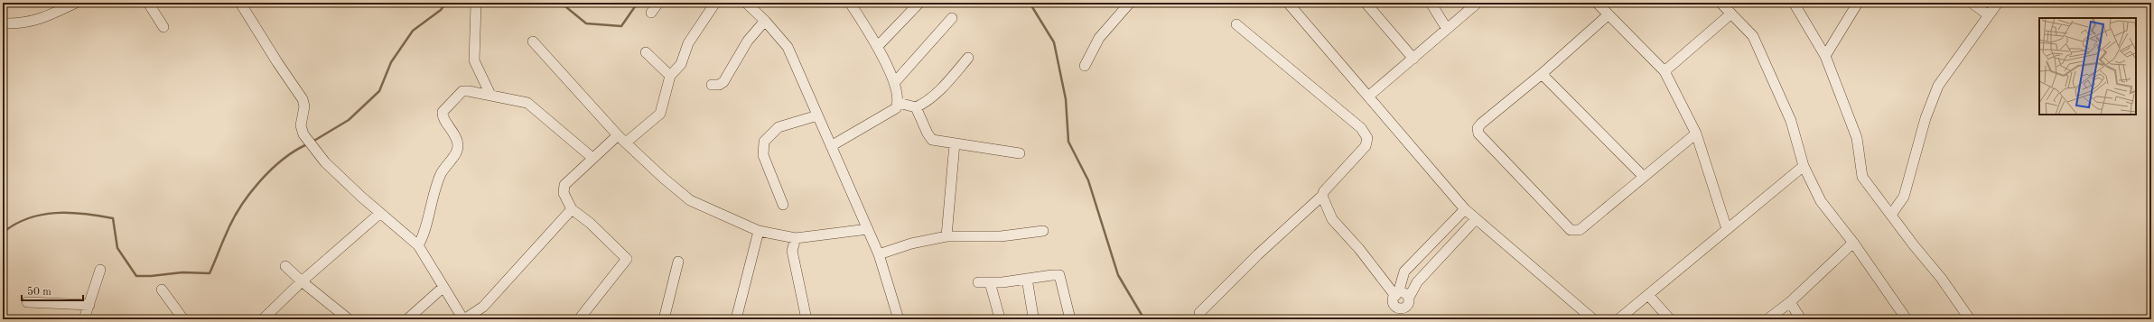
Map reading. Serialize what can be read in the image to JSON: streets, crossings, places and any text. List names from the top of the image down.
{
  "scale_bar": "50 m"
}
